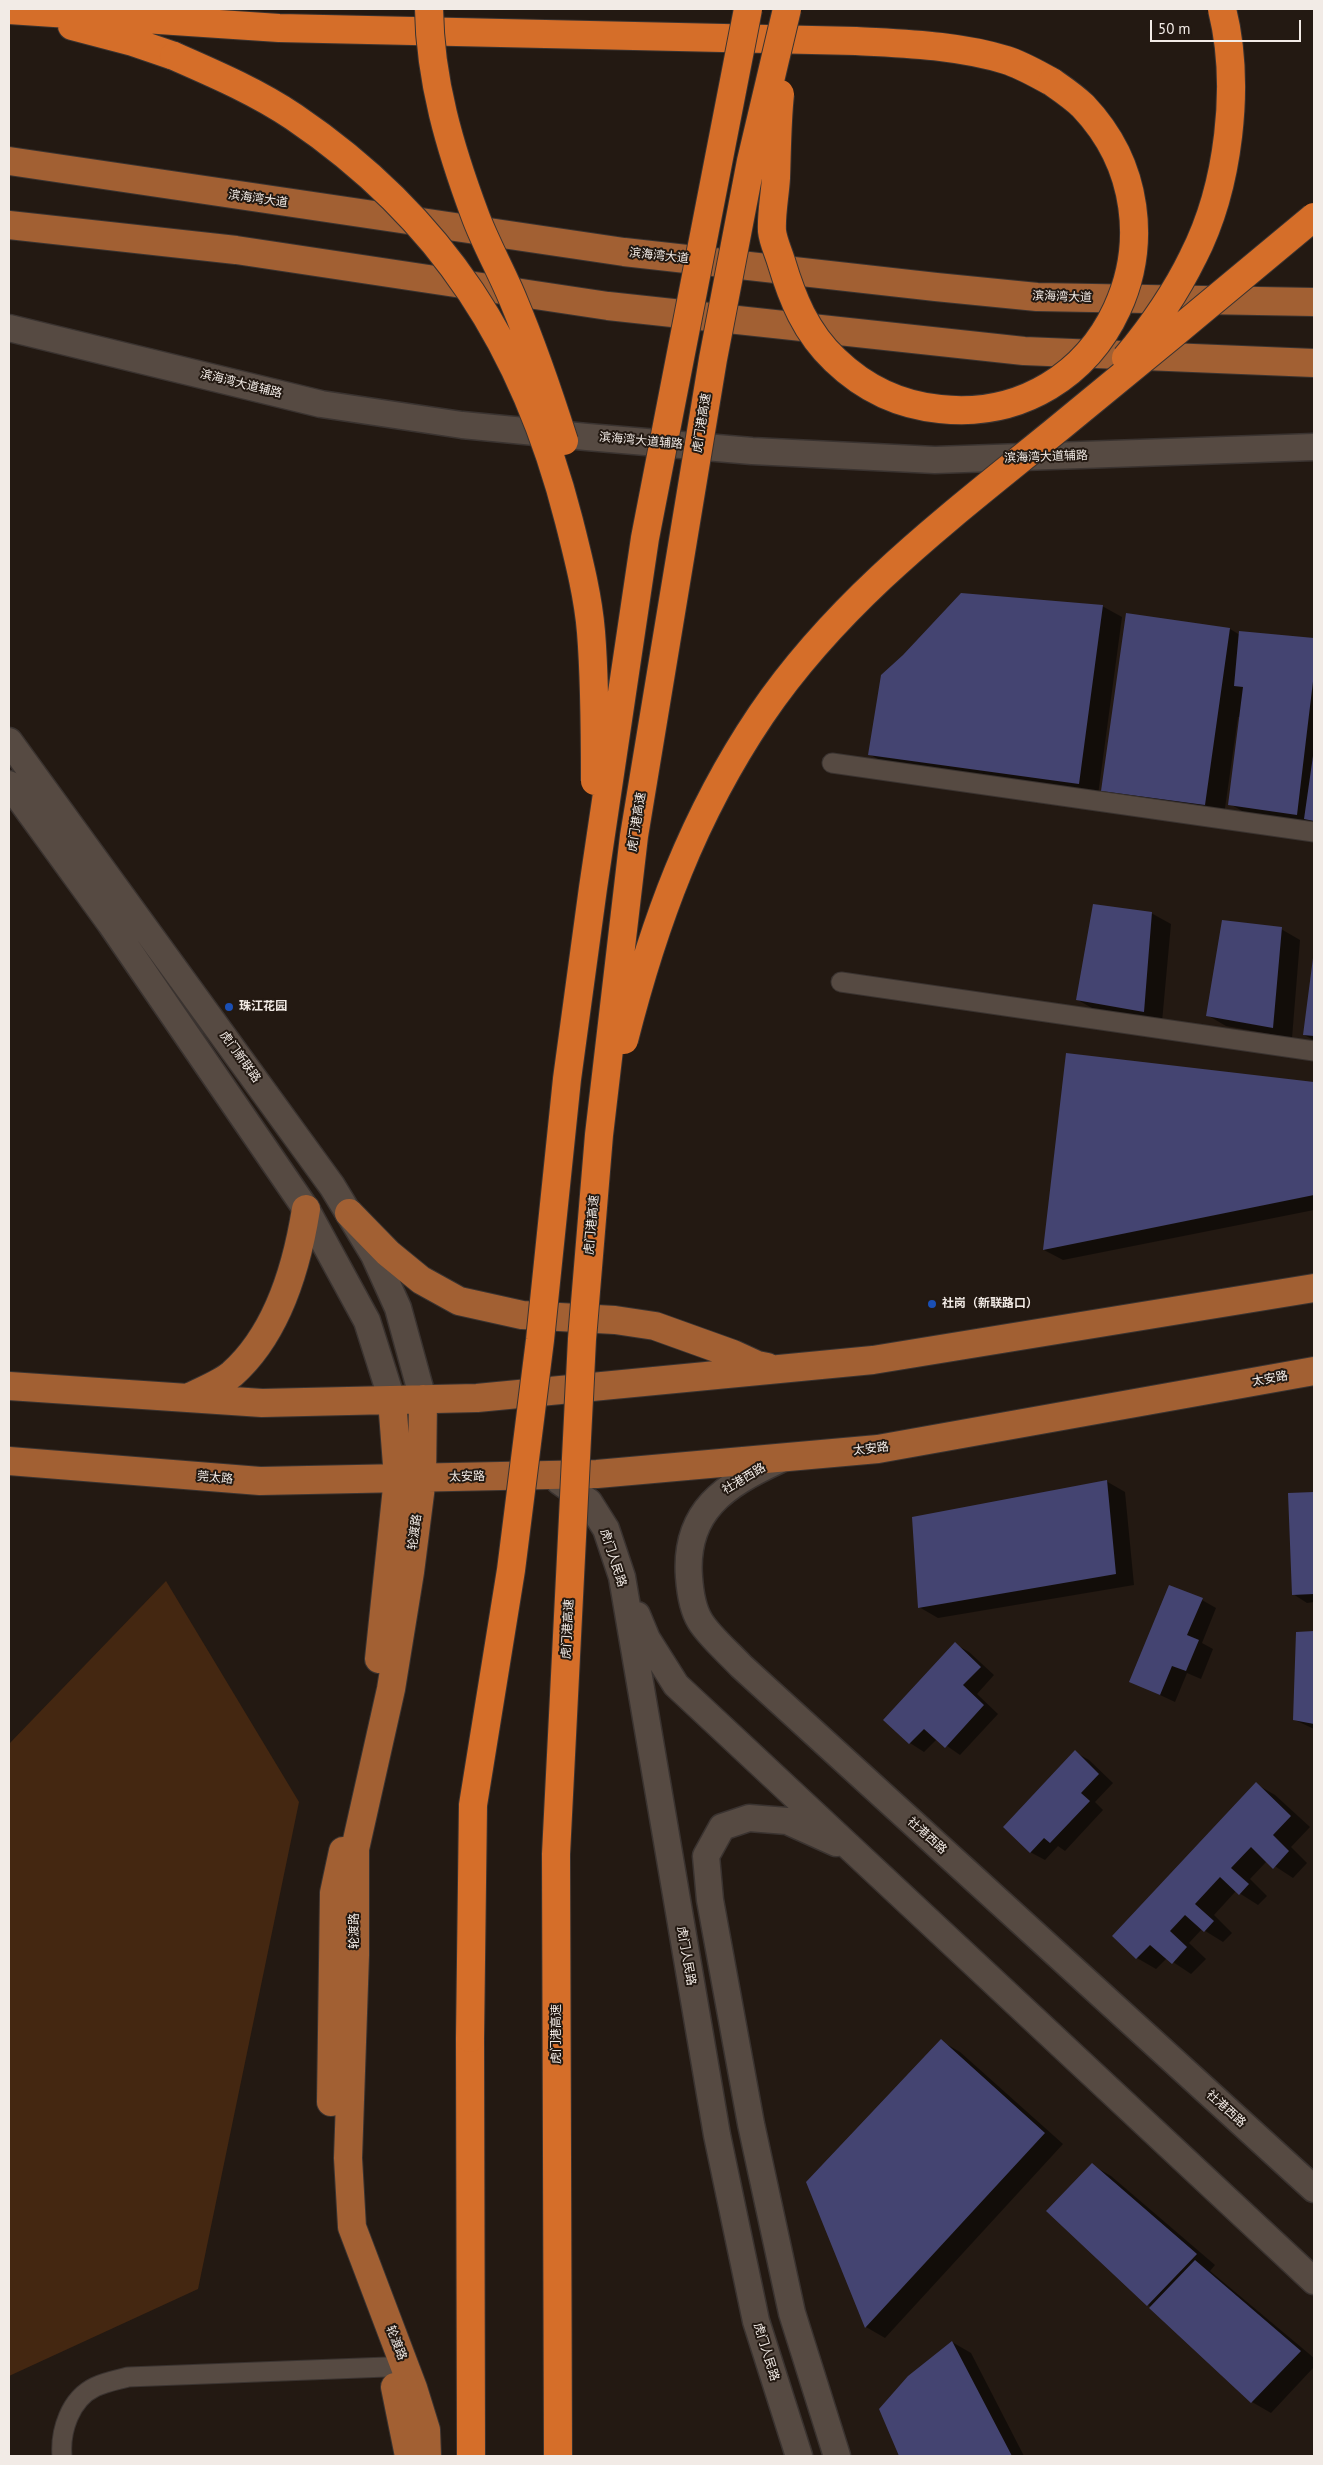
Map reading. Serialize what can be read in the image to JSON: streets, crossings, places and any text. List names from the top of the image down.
{
  "streets": {
    "highway": ["虎门港高速"],
    "main road": [
      "滨海湾大道",
      "太安路",
      "莞太路",
      "轮渡路"
    ],
    "street": [
      "滨海湾大道辅路",
      "虎门新联路",
      "社港西路",
      "虎门人民路"
    ]
  },
  "crossings": [
    ["虎门新联路", "轮渡路"],
    ["太安路", "莞太路"],
    ["太安路", "社港西路"],
    ["太安路", "轮渡路"],
    ["太安路", "虎门人民路"],
    ["莞太路", "轮渡路"]
  ],
  "places": ["珠江花园", "社岗（新联路口）"],
  "scale_bar": "50 m"
}
